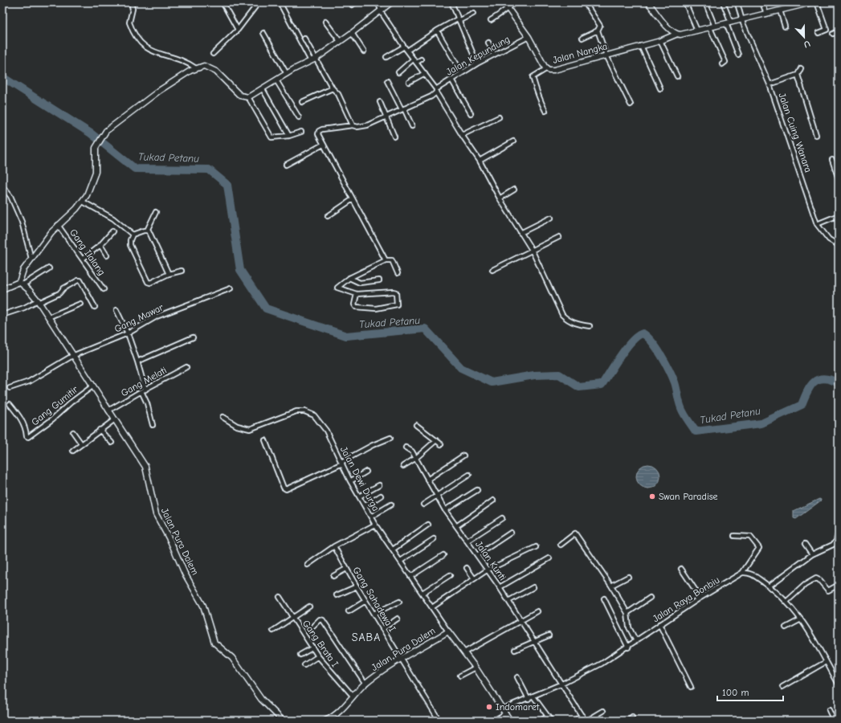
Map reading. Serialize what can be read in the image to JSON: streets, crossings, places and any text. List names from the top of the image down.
{
  "streets": {
    "street": [
      "Jalan Nangka",
      "Jalan Kepundung",
      "Jalan Cuing Wanara",
      "Gang Ilalang",
      "Gang Mawar",
      "Gang Melati",
      "Gang Gumitir",
      "Jalan Dewi Durga",
      "Jalan Pura Dalem",
      "Jalan Kunti",
      "Gang Sahadewa I",
      "Jalan Raya Bonbiu",
      "Gang Brata I"
    ]
  },
  "crossings": [
    ["Jalan Nangka", "Jalan Kepundung"],
    ["Jalan Nangka", "Jalan Cuing Wanara"],
    ["Gang Mawar", "Jalan Pura Dalem"],
    ["Gang Melati", "Jalan Pura Dalem"],
    ["Gang Gumitir", "Jalan Pura Dalem"],
    ["Jalan Dewi Durga", "Jalan Pura Dalem"],
    ["Jalan Pura Dalem", "Gang Sahadewa I"],
    ["Jalan Pura Dalem", "Gang Brata I"],
    ["Jalan Kunti", "Jalan Raya Bonbiu"]
  ],
  "districts": ["SABA"],
  "water": ["Tukad Petanu"],
  "places": ["Swan Paradise", "Indomaret"],
  "scale_bar": "100 m",
  "north": "bottom"
}
